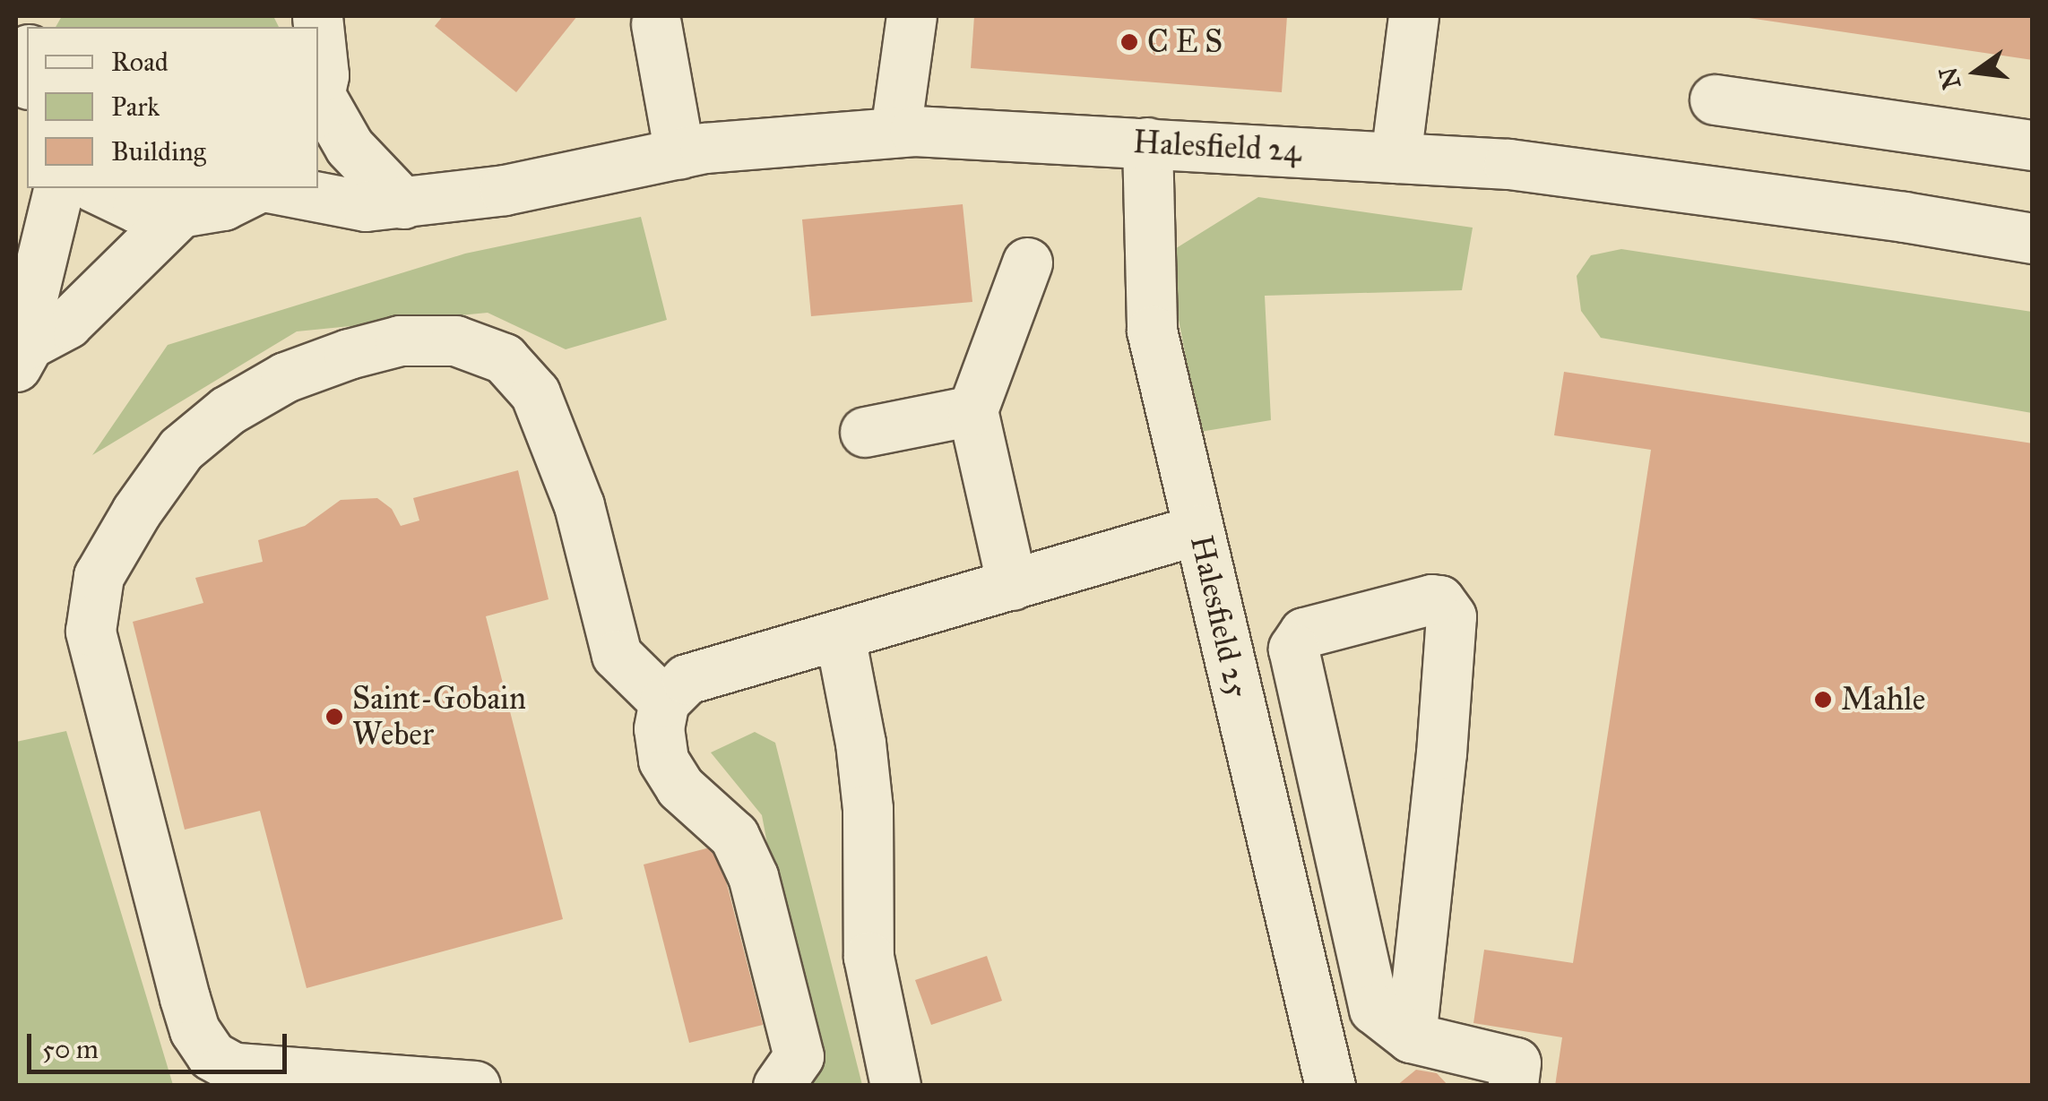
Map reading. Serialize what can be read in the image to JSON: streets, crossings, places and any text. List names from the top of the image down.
{
  "streets": {
    "street": ["Halesfield 24", "Halesfield 25"]
  },
  "crossings": [
    ["Halesfield 24", "Halesfield 25"]
  ],
  "places": ["C E S", "Mahle", "Saint-Gobain Weber"],
  "legend": ["Road", "Park", "Building"],
  "scale_bar": "50 m",
  "north": "left"
}
